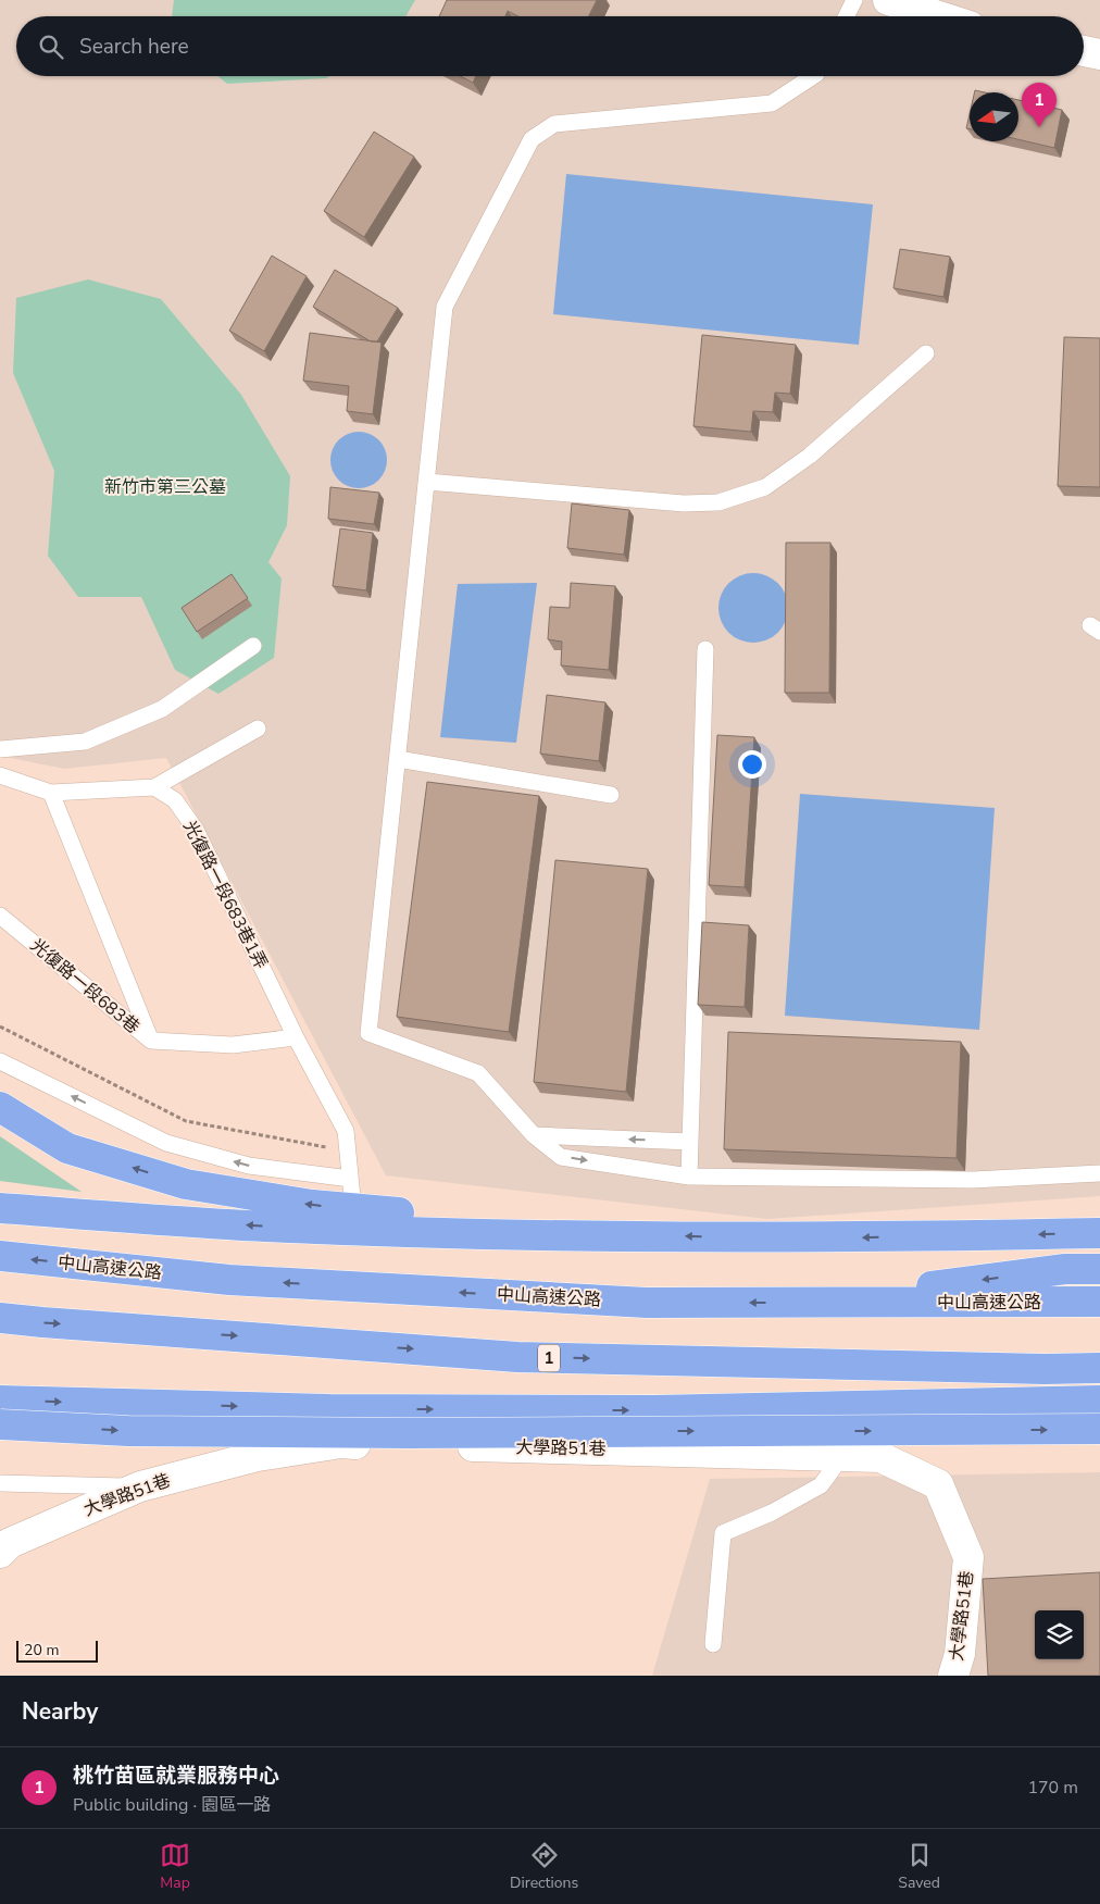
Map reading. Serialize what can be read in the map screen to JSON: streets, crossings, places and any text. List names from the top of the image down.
{
  "streets": {
    "highway": ["中山高速公路", "1"],
    "street": ["大學路51巷"],
    "lane": ["光復路一段683巷1弄", "光復路一段683巷"]
  },
  "crossings": [
    ["光復路一段683巷1弄", "光復路一段683巷"]
  ],
  "parks": ["新竹市第三公墓"],
  "scale_bar": "20 m",
  "north": "left",
  "page": {
    "search": "Search here",
    "pins": "1",
    "scale": "20 m",
    "heading": "Nearby",
    "list": [
      {
        "mark": "1",
        "name": "桃竹苗區就業服務中心",
        "note": "Public building · 園區一路",
        "value": "170 m"
      }
    ],
    "nav": ["Map", "Directions", "Saved"]
  }
}
